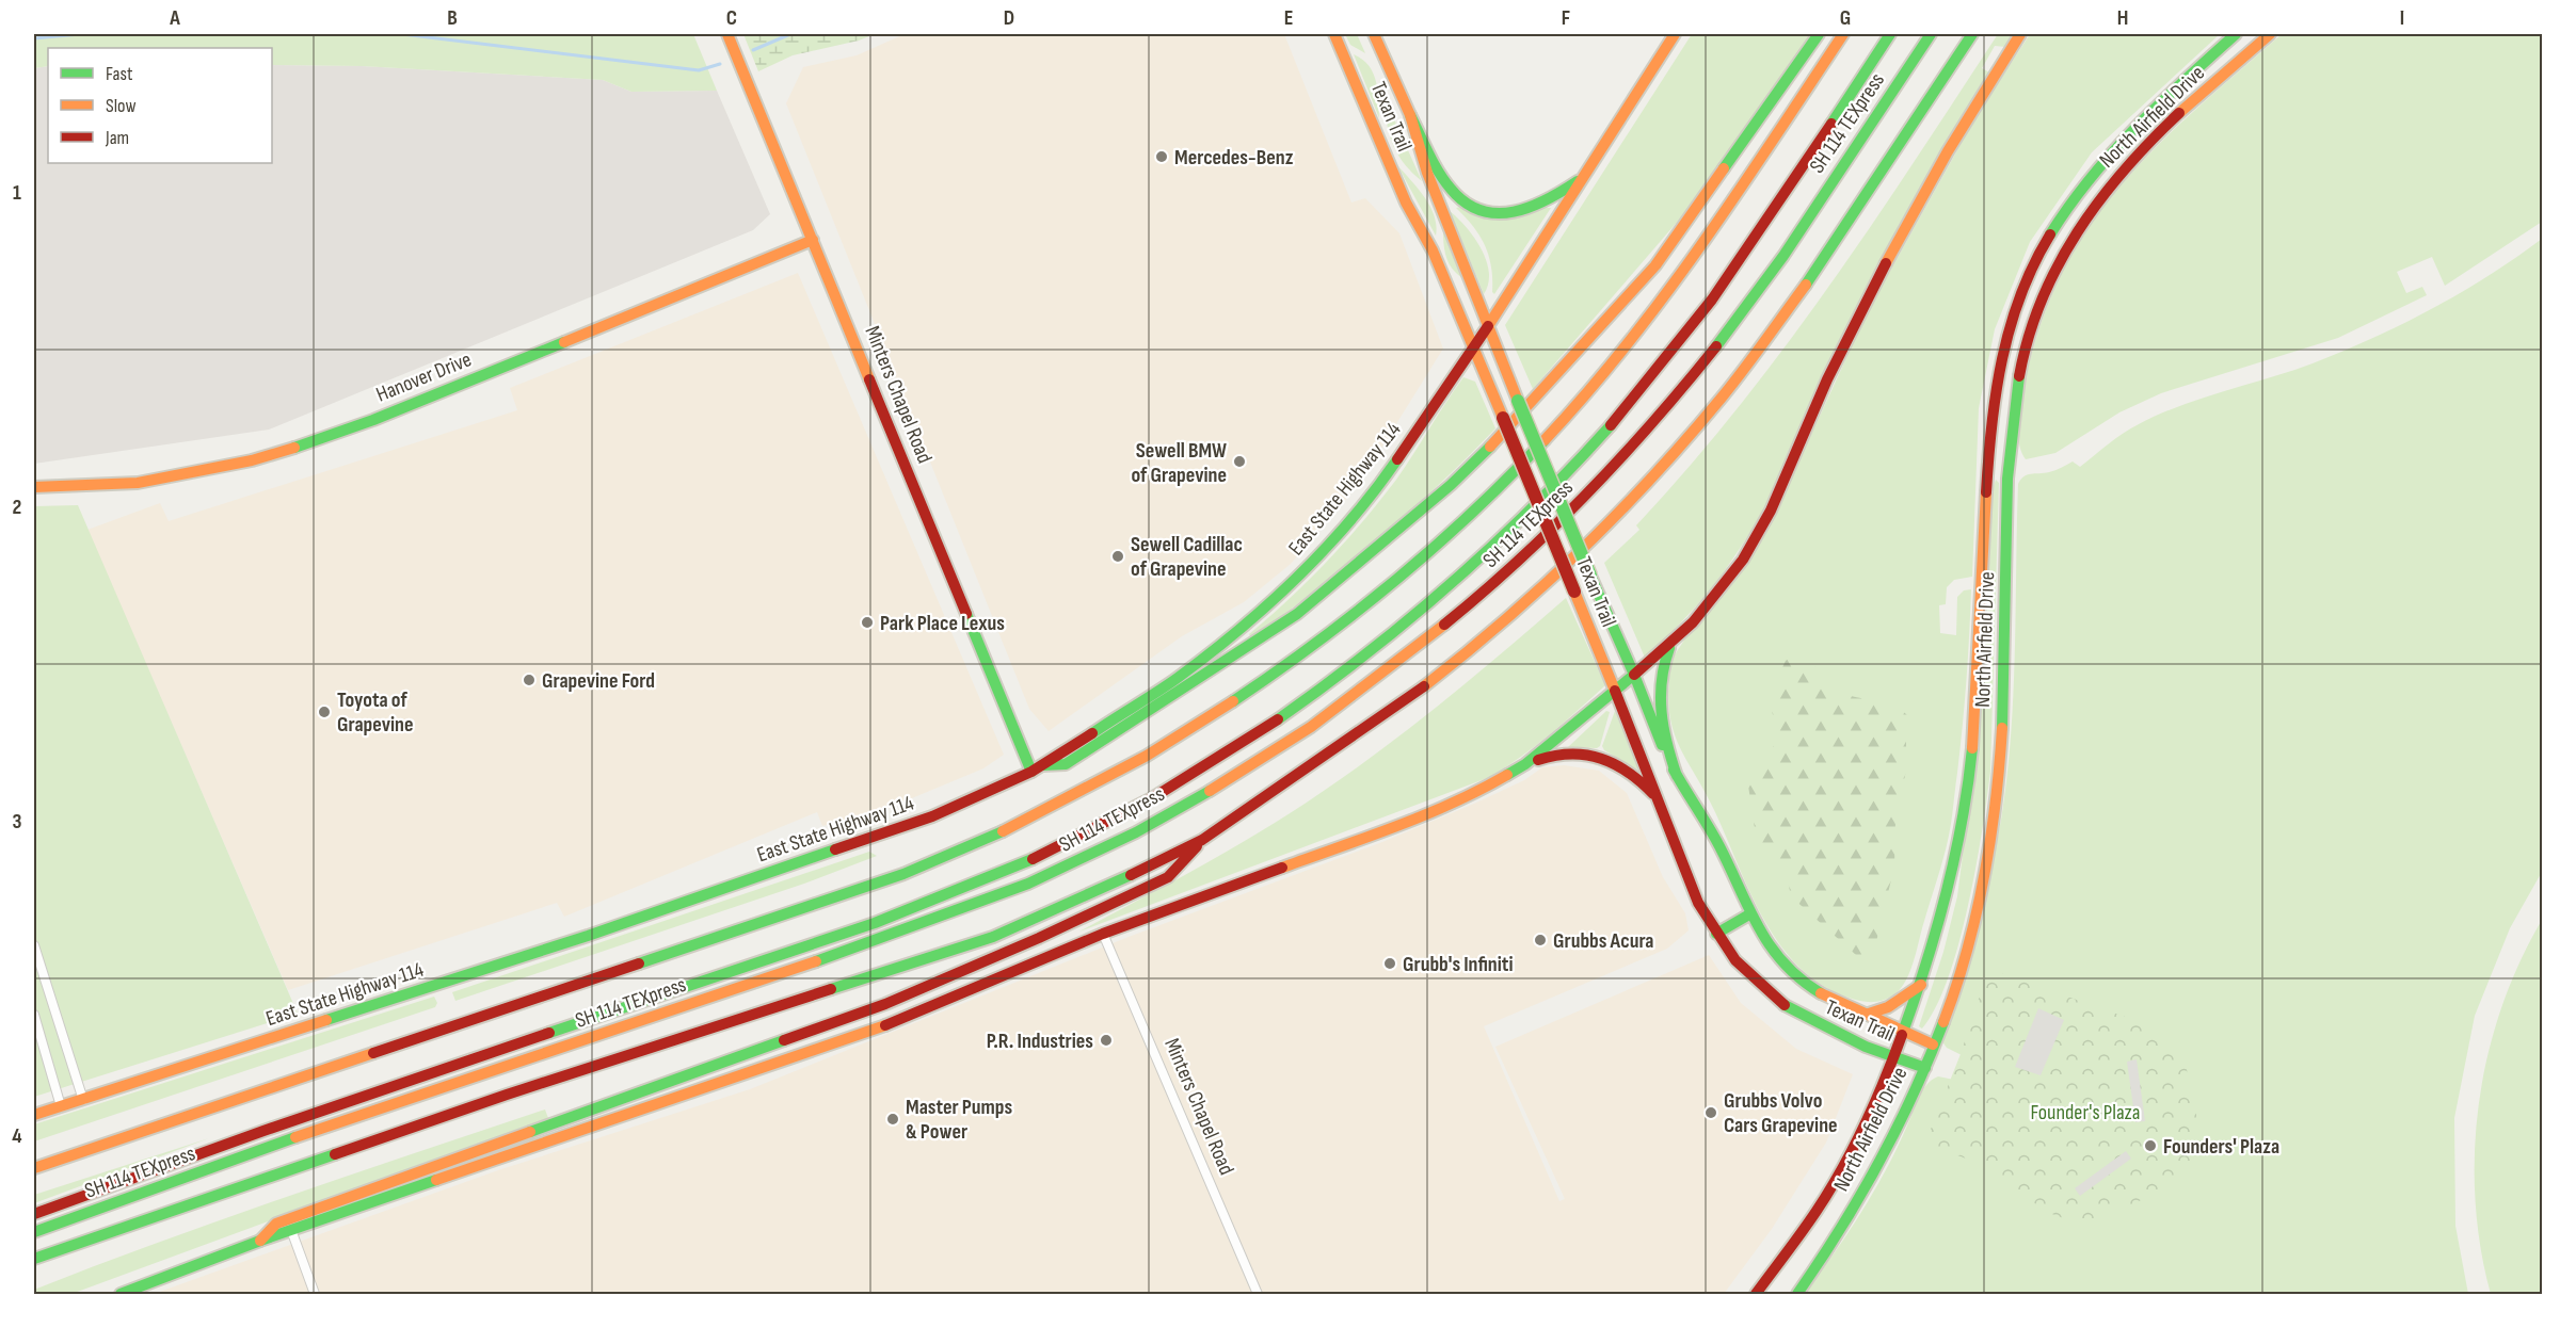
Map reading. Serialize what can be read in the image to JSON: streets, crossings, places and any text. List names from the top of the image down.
{
  "streets": {
    "main road": [
      "Texan Trail",
      "North Airfield Drive",
      "SH 114 TEXpress",
      "Hanover Drive",
      "Minters Chapel Road",
      "East State Highway 114"
    ]
  },
  "crossings": [
    ["Texan Trail", "North Airfield Drive"],
    ["Texan Trail", "East State Highway 114"],
    ["Hanover Drive", "Minters Chapel Road"],
    ["Minters Chapel Road", "East State Highway 114"]
  ],
  "parks": ["Founder's Plaza"],
  "places": [
    "Mercedes-Benz",
    "Sewell BMW of Grapevine",
    "Sewell Cadillac of Grapevine",
    "Park Place Lexus",
    "Grapevine Ford",
    "Toyota of Grapevine",
    "Grubbs Acura",
    "Grubb's Infiniti",
    "P.R. Industries",
    "Grubbs Volvo Cars Grapevine",
    "Master Pumps & Power",
    "Founders' Plaza"
  ],
  "legend": ["Fast", "Slow", "Jam"],
  "grid": {
    "columns": [
      "A",
      "B",
      "C",
      "D",
      "E",
      "F",
      "G",
      "H",
      "I"
    ],
    "rows": [
      "1",
      "2",
      "3",
      "4"
    ]
  }
}
